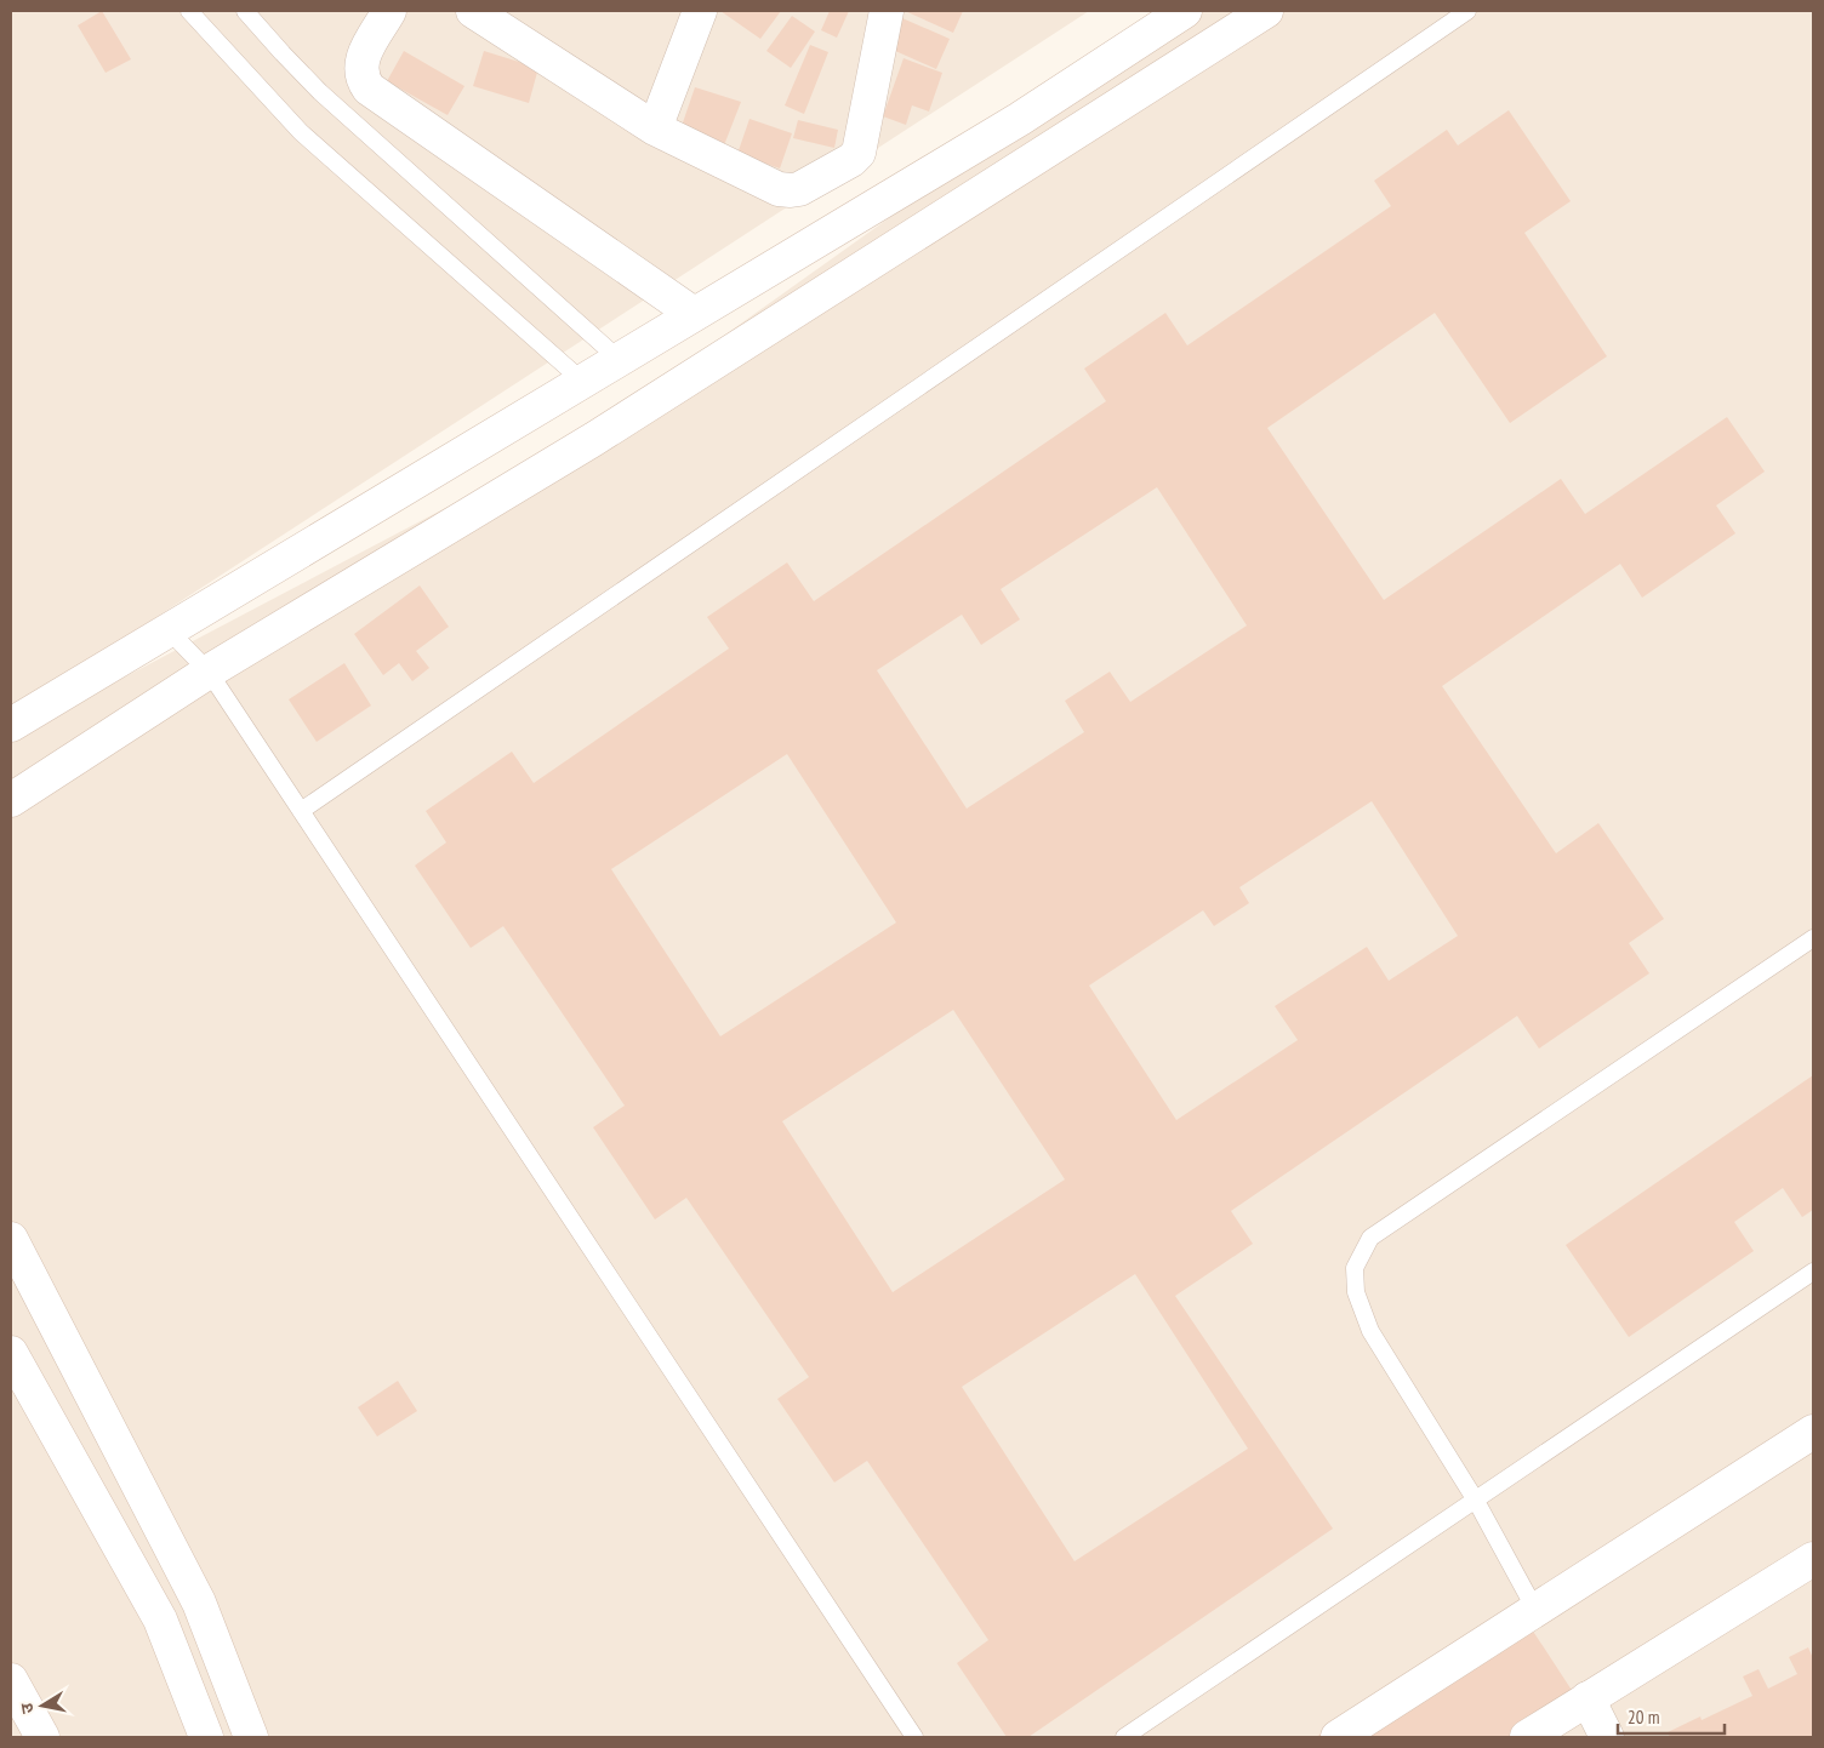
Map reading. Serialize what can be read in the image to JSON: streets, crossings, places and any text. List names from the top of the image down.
{
  "scale_bar": "20 m",
  "north": "left"
}
